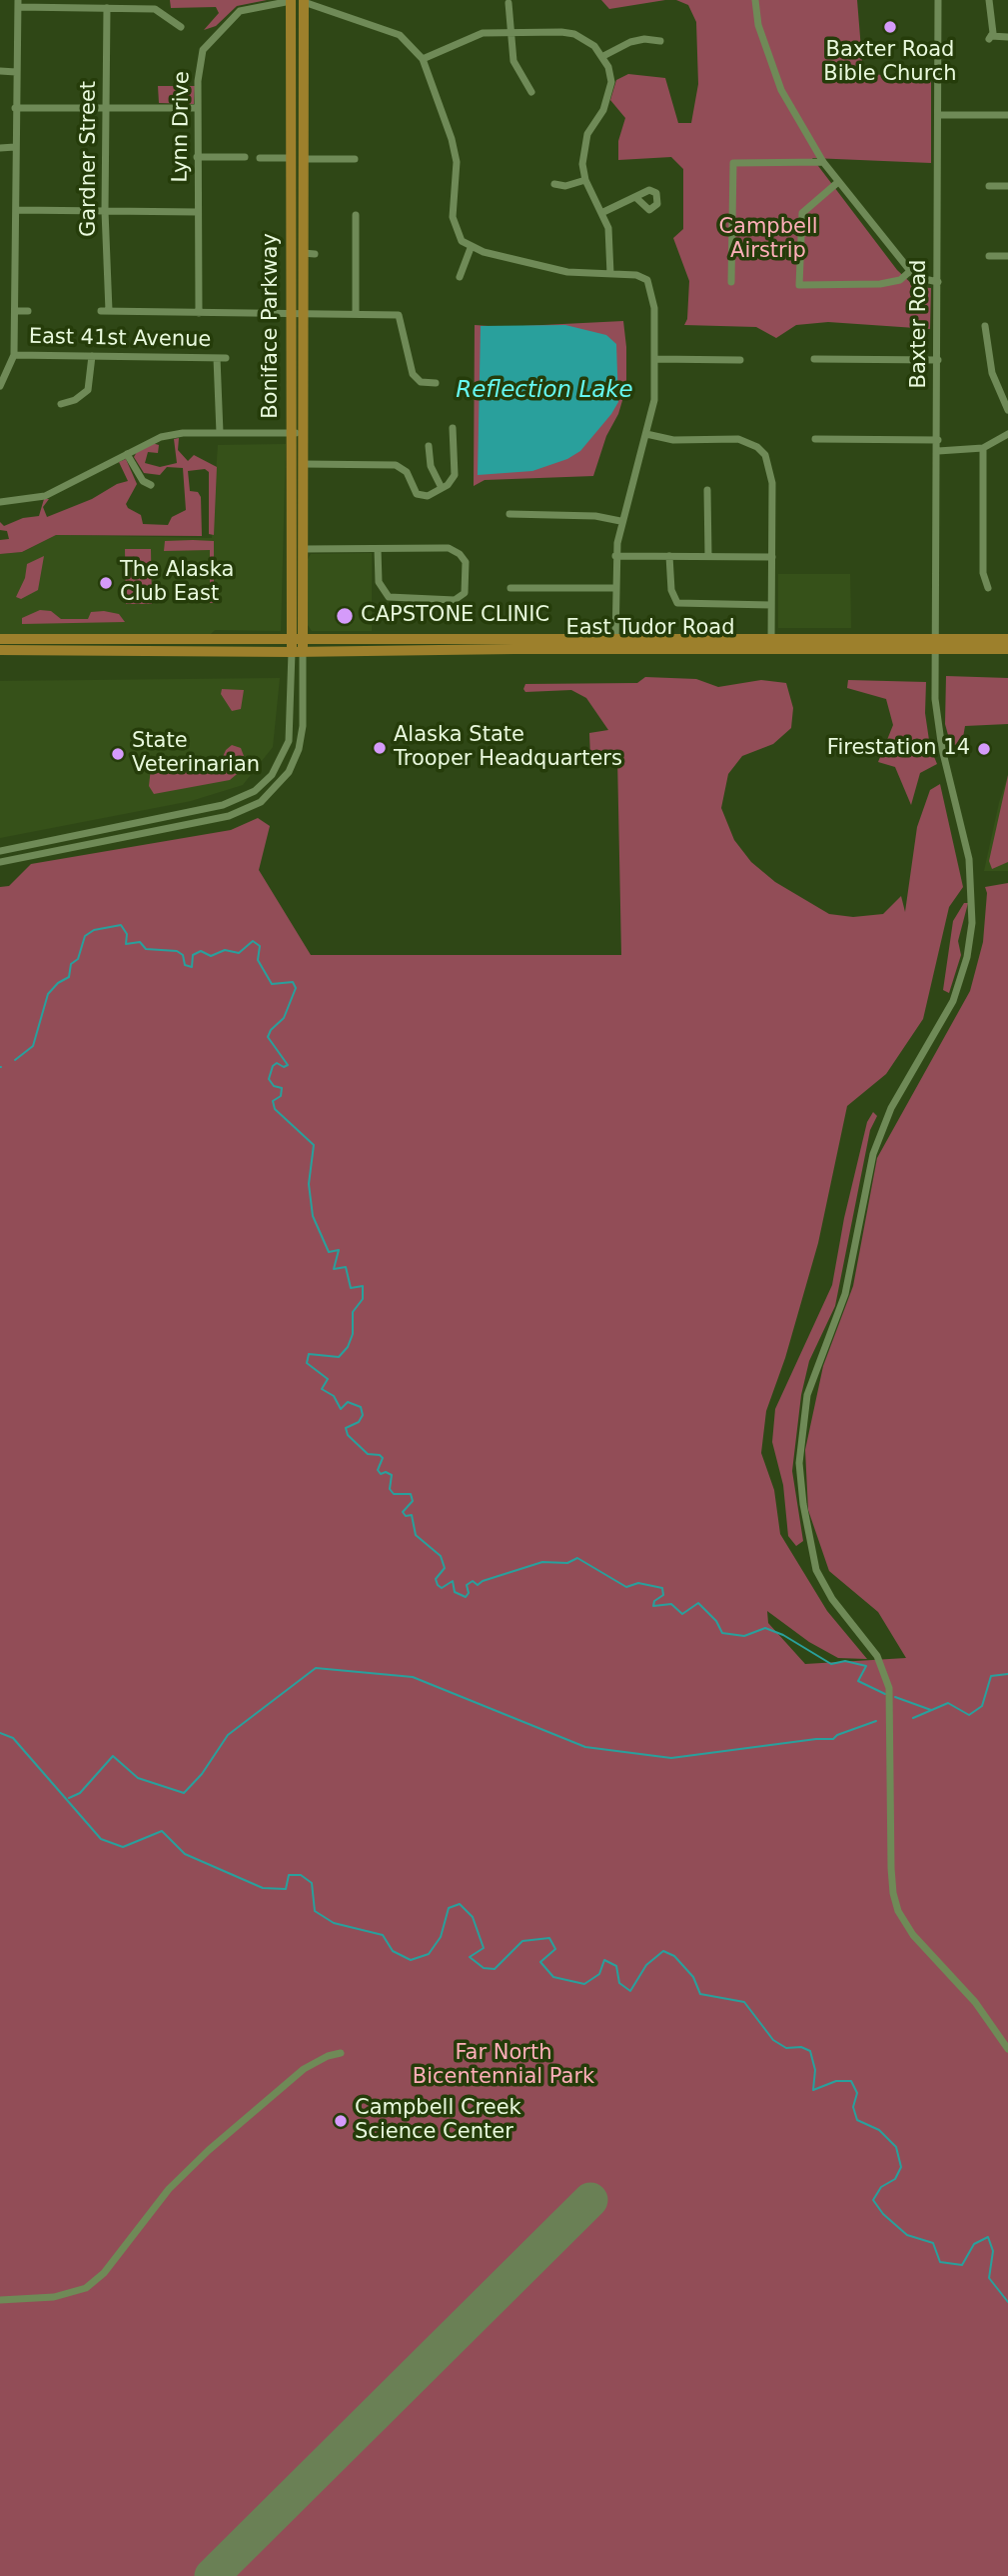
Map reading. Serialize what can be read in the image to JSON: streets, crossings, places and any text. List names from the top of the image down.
{
  "streets": {
    "main road": ["Boniface Parkway", "East Tudor Road"],
    "street": [
      "Lynn Drive",
      "Gardner Street",
      "Baxter Road",
      "East 41st Avenue"
    ]
  },
  "crossings": [
    ["Lynn Drive", "Gardner Street"],
    ["Lynn Drive", "Boniface Parkway"],
    ["Baxter Road", "East Tudor Road"],
    ["Boniface Parkway", "East Tudor Road"]
  ],
  "water": ["Reflection Lake"],
  "parks": ["Campbell Airstrip", "Far North Bicentennial Park"],
  "places": [
    "Baxter Road Bible Church",
    "The Alaska Club East",
    "CAPSTONE CLINIC",
    "Alaska State Trooper Headquarters",
    "Firestation 14",
    "State Veterinarian",
    "Campbell Creek Science Center"
  ]
}
